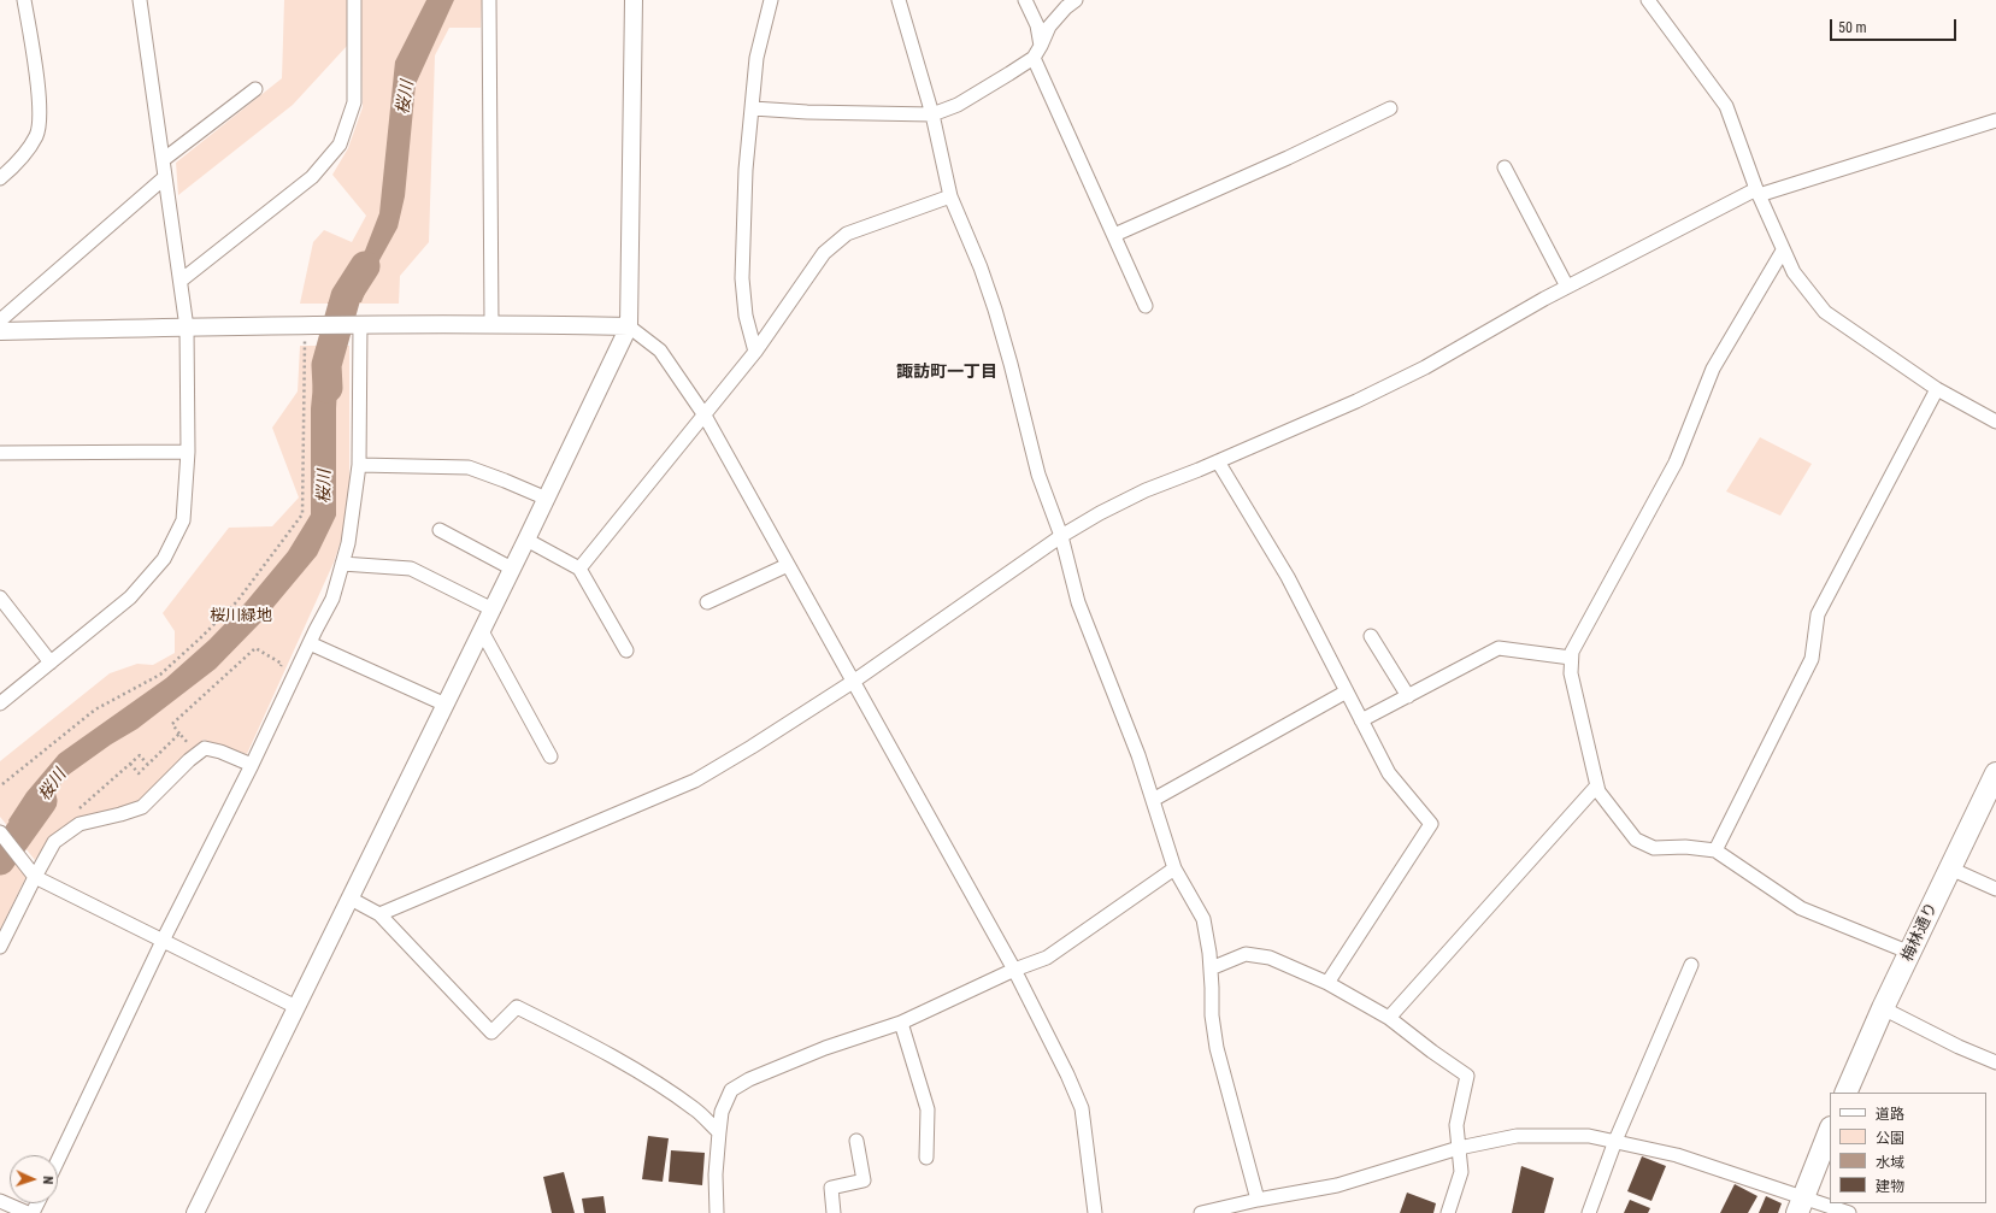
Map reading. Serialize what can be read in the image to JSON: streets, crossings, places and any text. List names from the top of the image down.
{
  "streets": {
    "main road": ["梅林通り"]
  },
  "districts": ["諏訪町一丁目"],
  "water": ["桜川"],
  "parks": ["桜川緑地"],
  "legend": [
    "道路",
    "公園",
    "水域",
    "建物"
  ],
  "scale_bar": "50 m",
  "north": "right"
}
